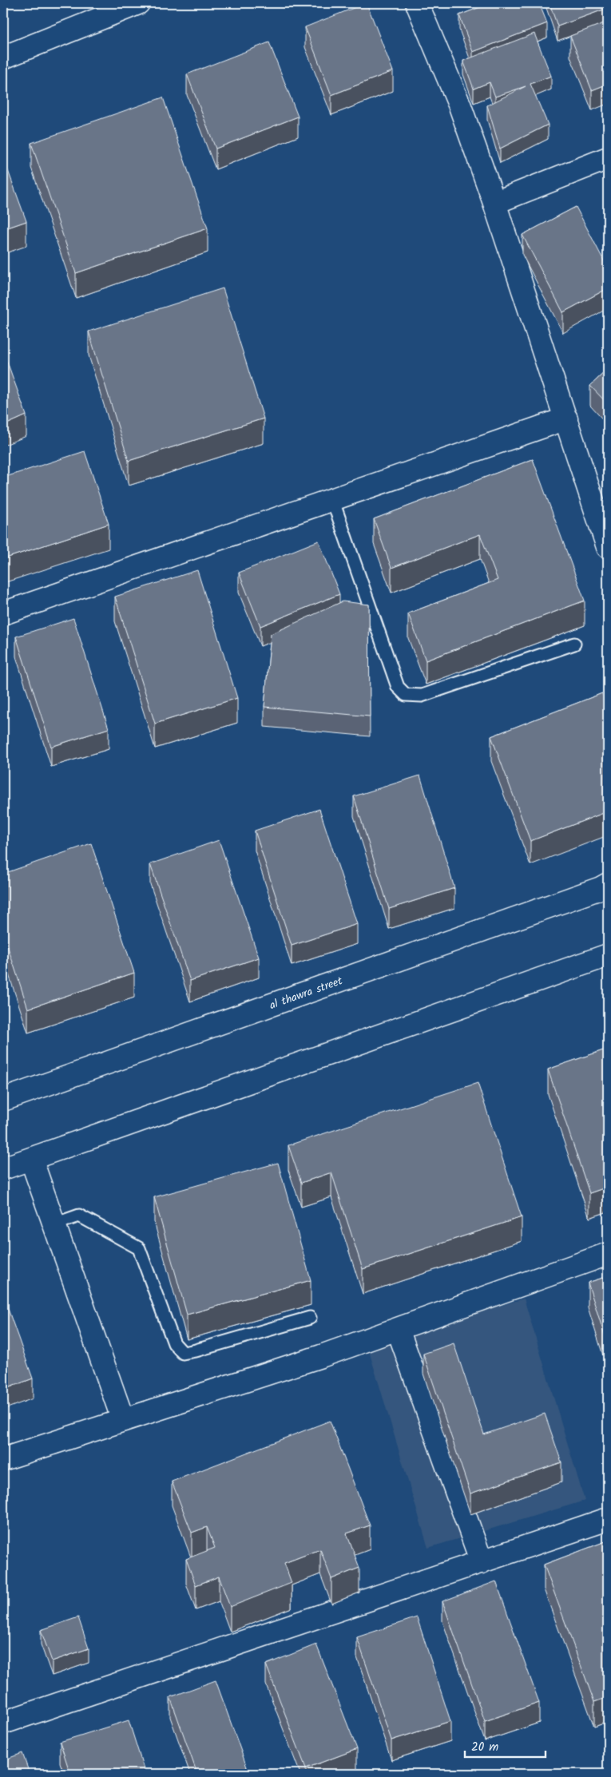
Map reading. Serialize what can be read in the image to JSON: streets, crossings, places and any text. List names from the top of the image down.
{
  "streets": {
    "street": ["al thawra street"]
  },
  "scale_bar": "20 m"
}
